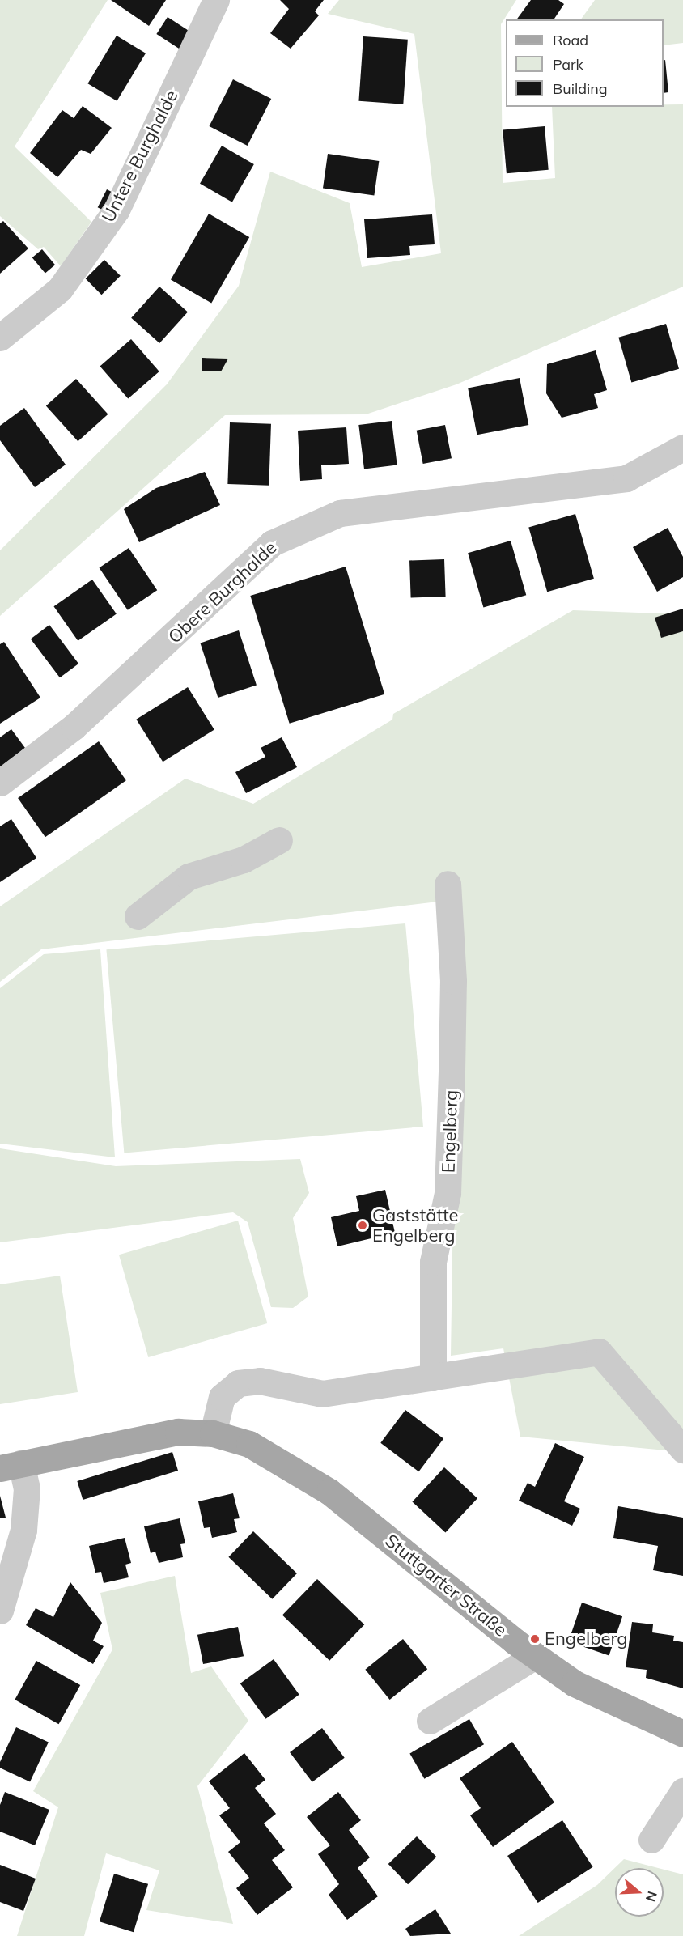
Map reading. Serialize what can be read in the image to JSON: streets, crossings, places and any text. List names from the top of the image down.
{
  "streets": {
    "main road": ["Stuttgarter Straße"],
    "street": ["Untere Burghalde", "Obere Burghalde", "Engelberg"]
  },
  "places": ["Gaststätte Engelberg", "Engelberg"],
  "legend": ["Road", "Park", "Building"],
  "north": "right"
}
